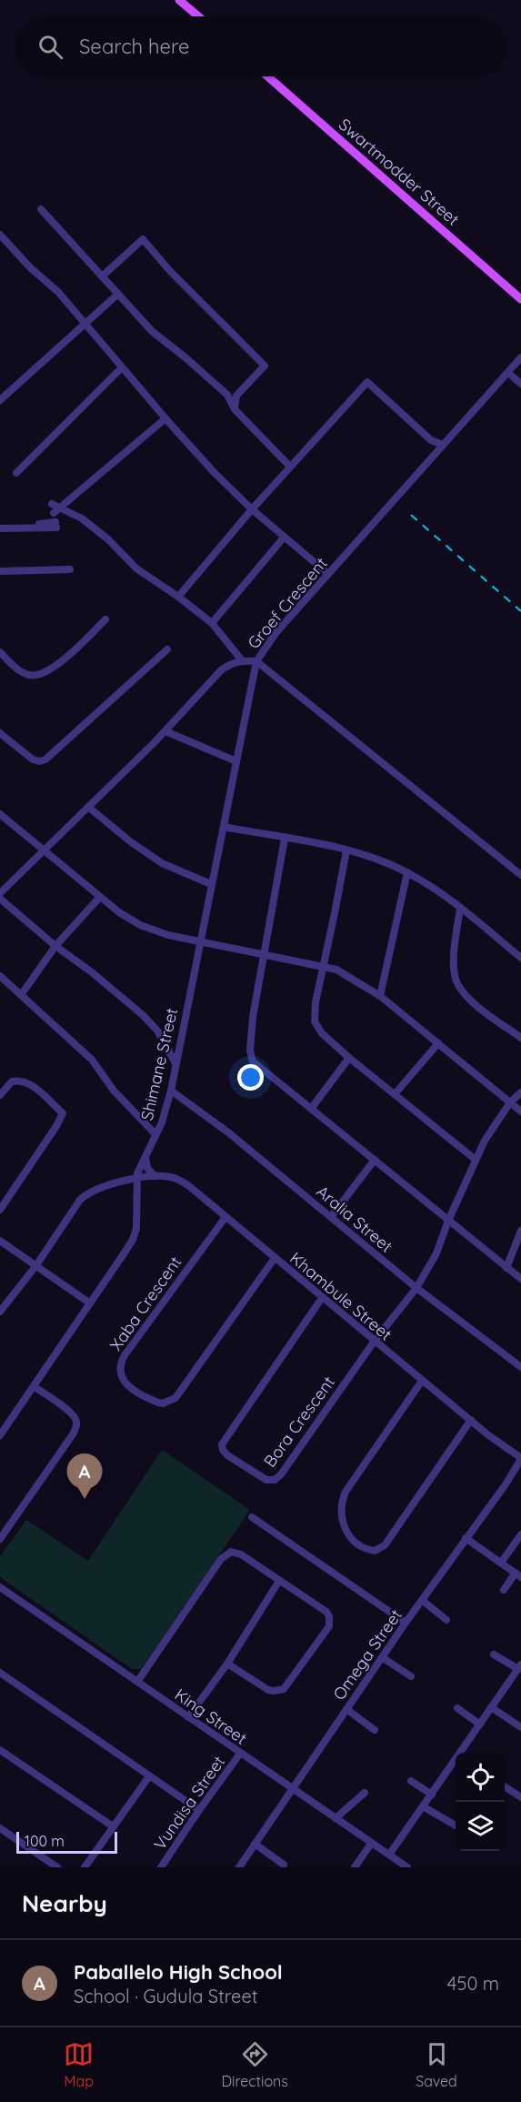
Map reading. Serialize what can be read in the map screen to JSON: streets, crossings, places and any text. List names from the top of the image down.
{
  "streets": {
    "main road": ["Swartmodder Street"],
    "street": [
      "Groef Crescent",
      "Shimane Street",
      "Aralia Street",
      "Khambule Street",
      "Xaba Crescent",
      "Bora Crescent",
      "Omega Street",
      "King Street",
      "Vundisa Street"
    ]
  },
  "crossings": [
    ["Groef Crescent", "Shimane Street"],
    ["Shimane Street", "Aralia Street"],
    ["Shimane Street", "Khambule Street"],
    ["Aralia Street", "Bora Crescent"],
    ["Khambule Street", "Xaba Crescent"],
    ["Khambule Street", "Bora Crescent"],
    ["Khambule Street", "Omega Street"],
    ["Omega Street", "King Street"],
    ["King Street", "Vundisa Street"]
  ],
  "scale_bar": "100 m",
  "page": {
    "search": "Search here",
    "pins": "A",
    "scale": "100 m",
    "heading": "Nearby",
    "list": [
      {
        "mark": "A",
        "name": "Paballelo High School",
        "note": "School · Gudula Street",
        "value": "450 m"
      }
    ],
    "nav": ["Map", "Directions", "Saved"]
  }
}
